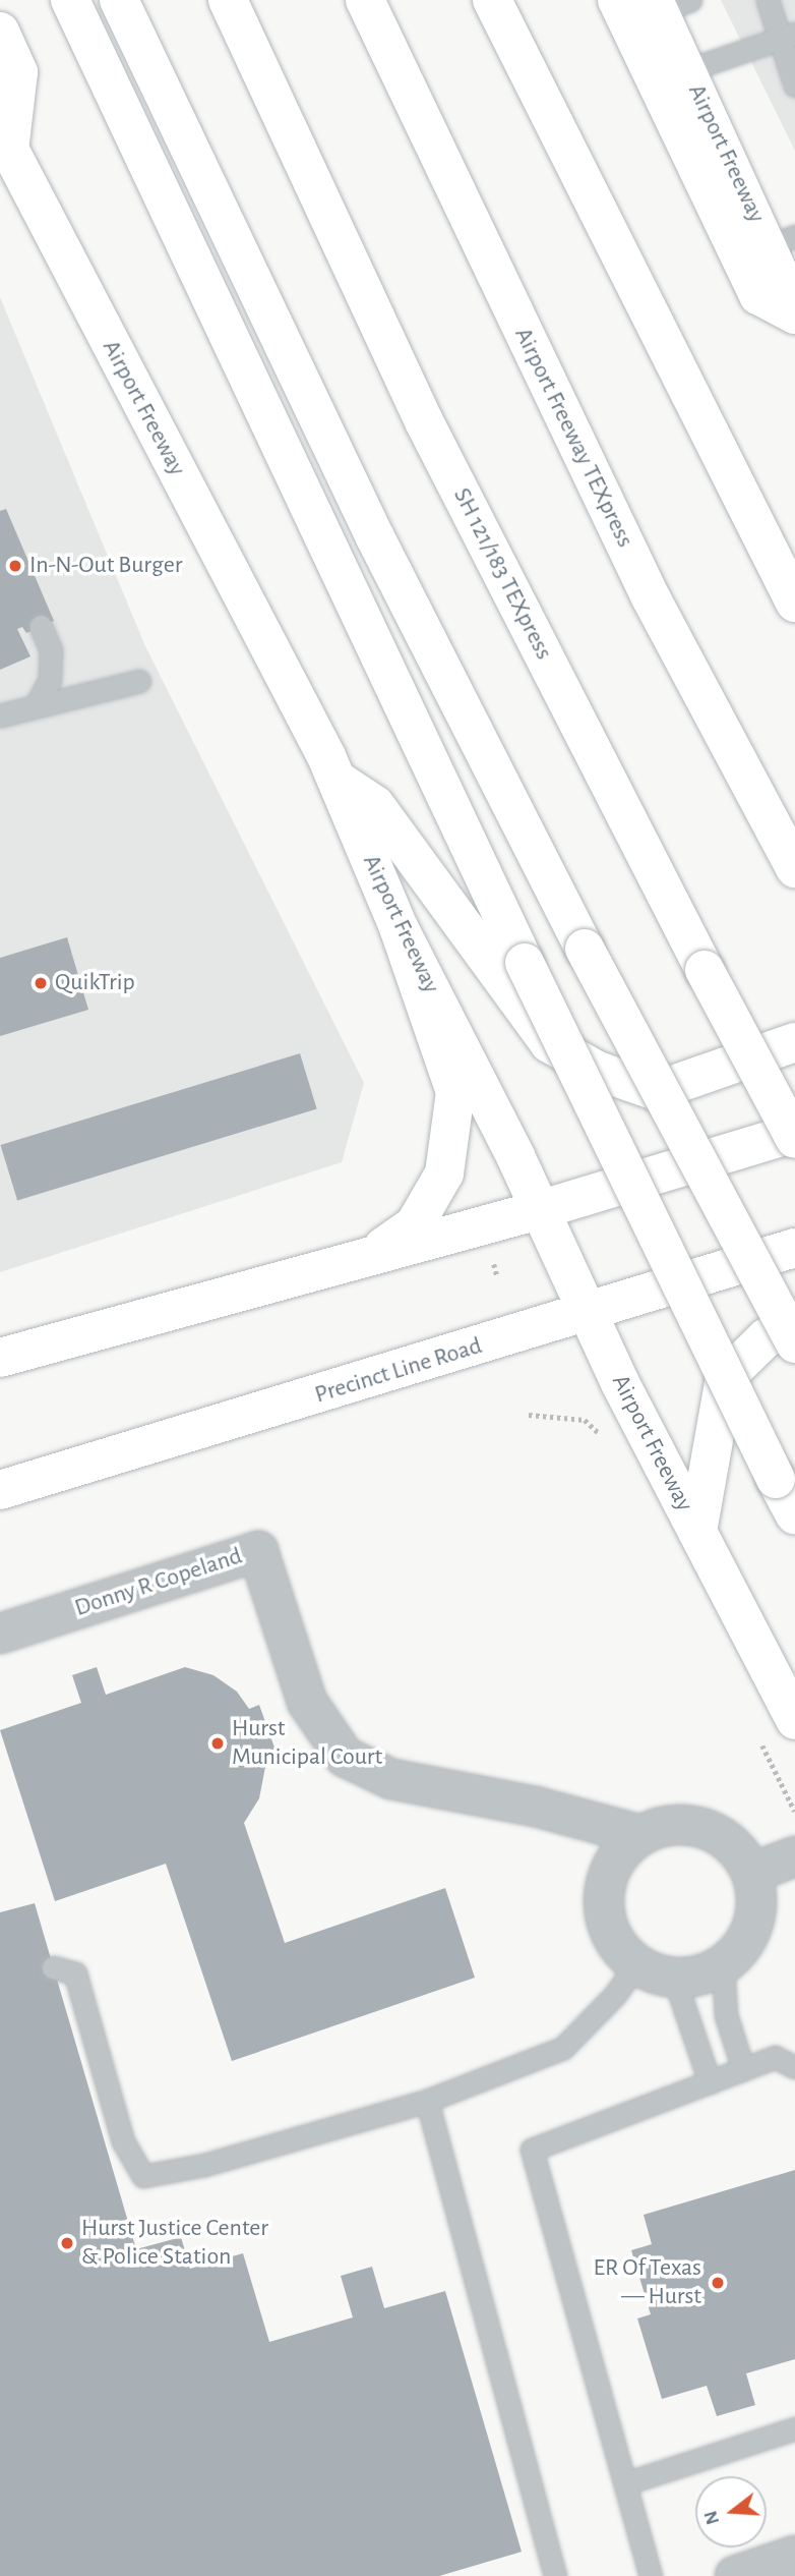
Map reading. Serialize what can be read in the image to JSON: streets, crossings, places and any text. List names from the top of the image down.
{
  "streets": {
    "main road": [
      "Airport Freeway",
      "Airport Freeway TEXpress",
      "SH 121/183 TEXpress",
      "Precinct Line Road"
    ],
    "street": ["Donny R Copeland"]
  },
  "crossings": [
    ["Airport Freeway", "Precinct Line Road"]
  ],
  "places": [
    "In-N-Out Burger",
    "QuikTrip",
    "Hurst Municipal Court",
    "Hurst Justice Center & Police Station",
    "ER Of Texas — Hurst"
  ],
  "north": "left"
}
